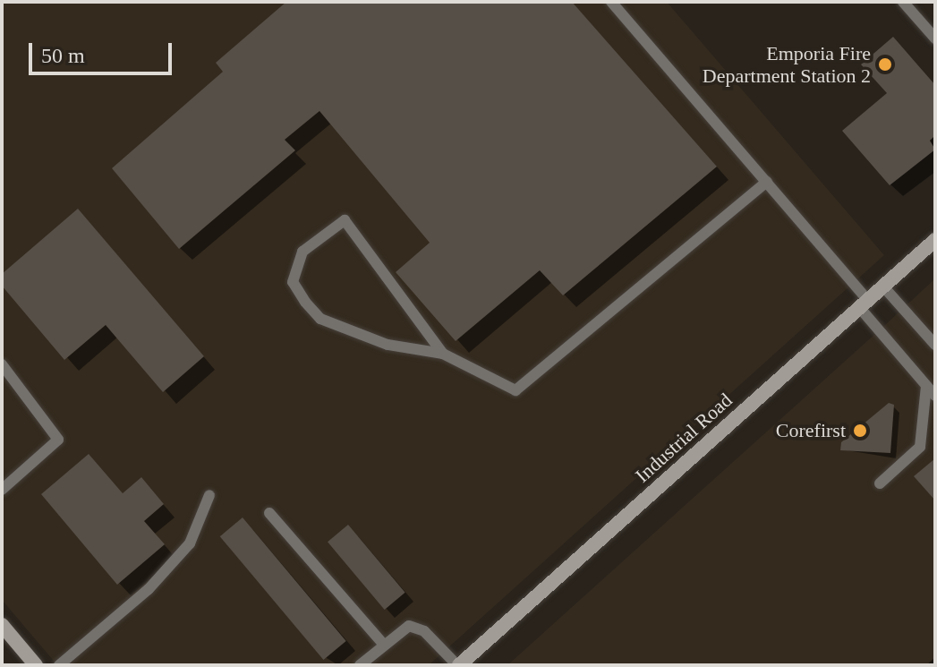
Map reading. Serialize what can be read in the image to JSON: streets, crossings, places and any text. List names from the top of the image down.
{
  "streets": {
    "main road": ["Industrial Road"]
  },
  "places": ["Emporia Fire Department Station 2", "Corefirst"],
  "scale_bar": "50 m"
}
